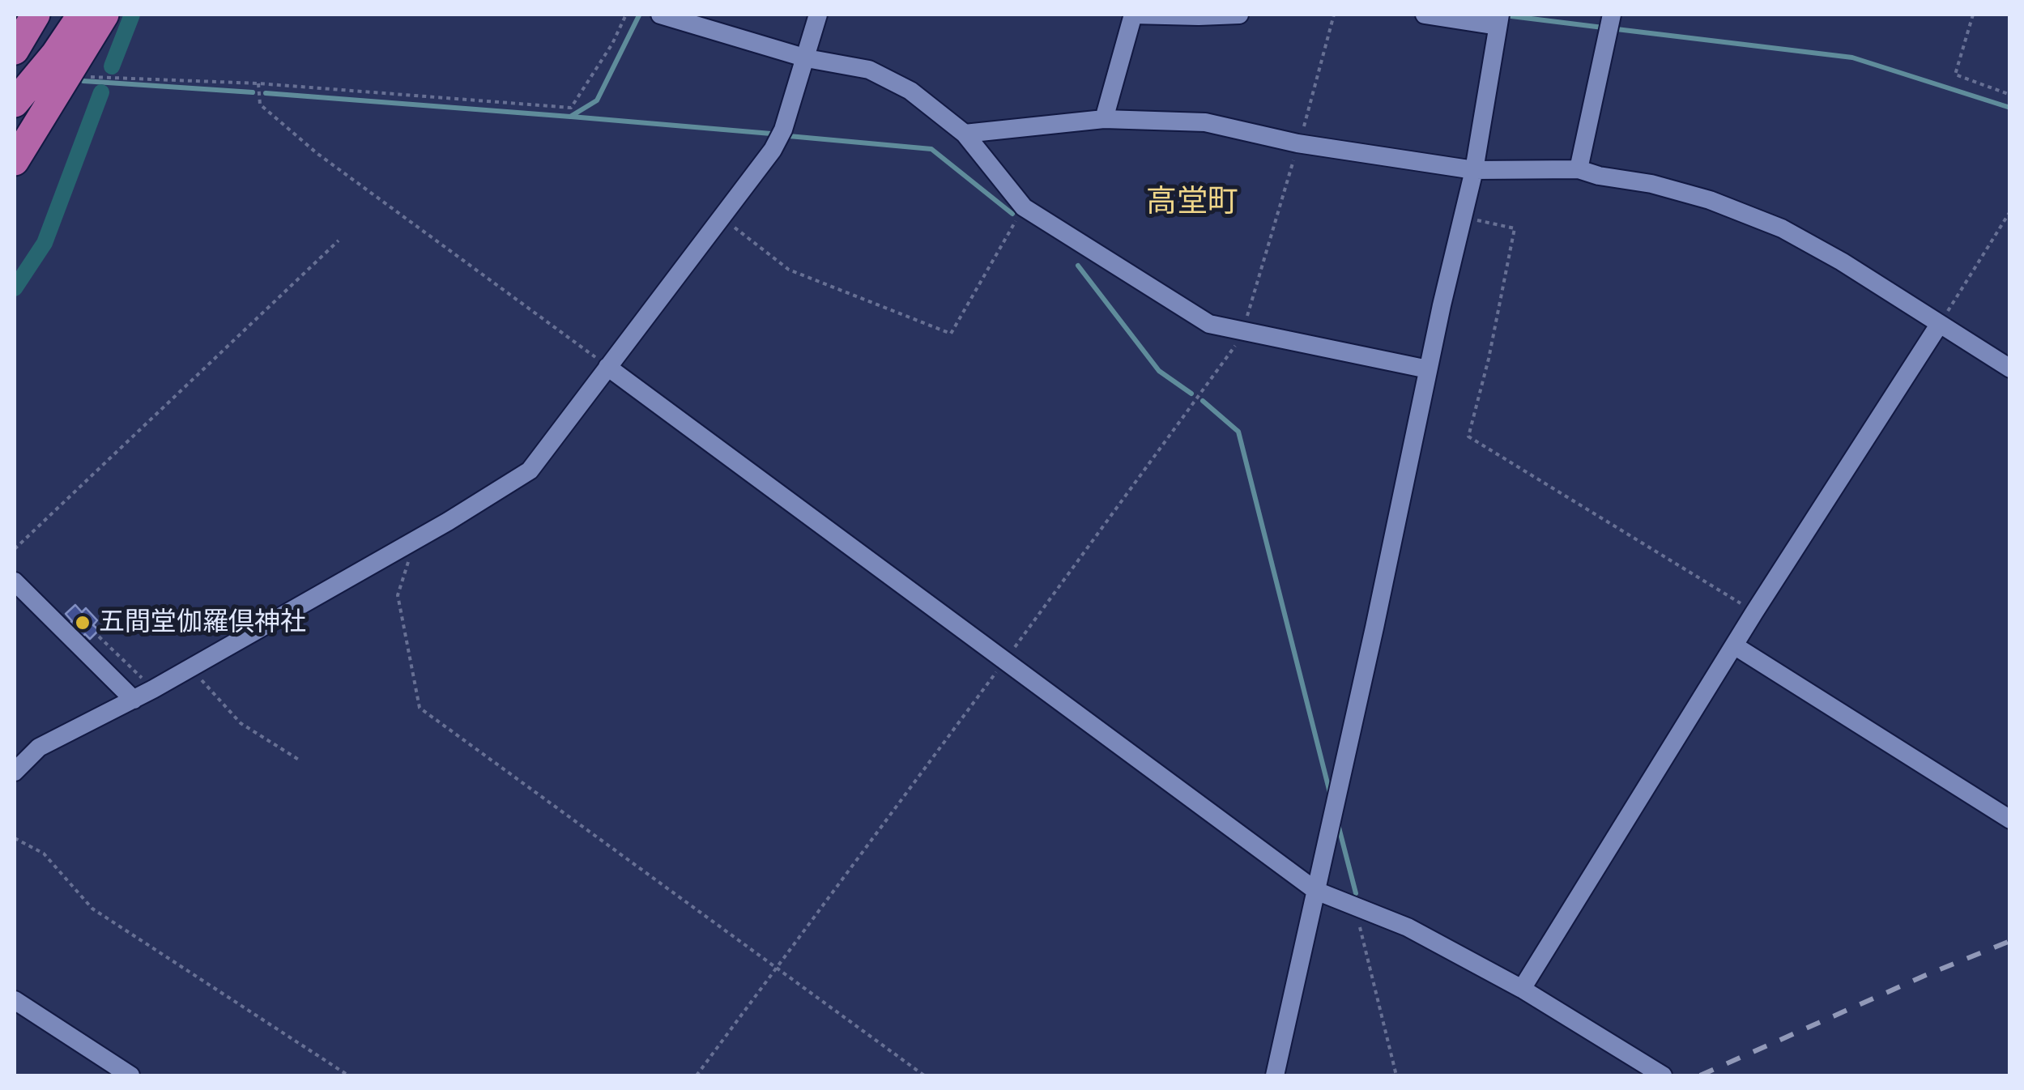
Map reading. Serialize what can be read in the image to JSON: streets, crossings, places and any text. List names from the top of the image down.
{
  "districts": ["高堂町"],
  "places": ["五間堂伽羅倶神社"]
}
